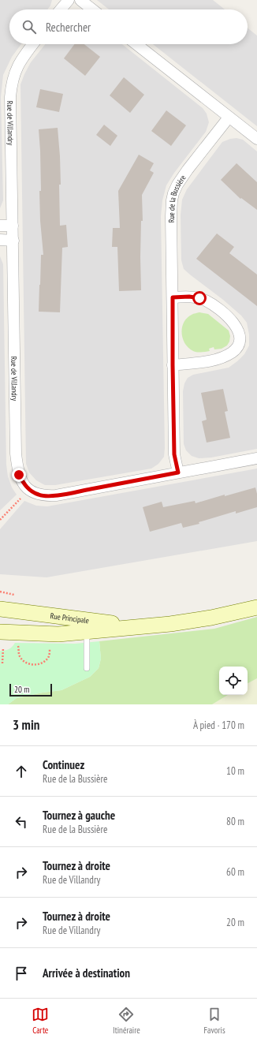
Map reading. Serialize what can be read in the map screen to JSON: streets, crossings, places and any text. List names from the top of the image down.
{
  "streets": {
    "street": ["Rue de Villandry", "Rue de la Bussière", "Rue Principale"]
  },
  "crossings": [
    ["Rue de Villandry", "Rue de la Bussière"]
  ],
  "scale_bar": "20 m",
  "page": {
    "search": "Rechercher",
    "scale": "20 m",
    "heading": ["3 min", "À pied · 170 m"],
    "list": [
      ["Continuez", "Rue de la Bussière", "10 m"],
      ["Tournez à gauche", "Rue de la Bussière", "80 m"],
      ["Tournez à droite", "Rue de Villandry", "60 m"],
      ["Tournez à droite", "Rue de Villandry", "20 m"],
      "Arrivée à destination"
    ],
    "nav": ["Carte", "Itinéraire", "Favoris"]
  }
}
